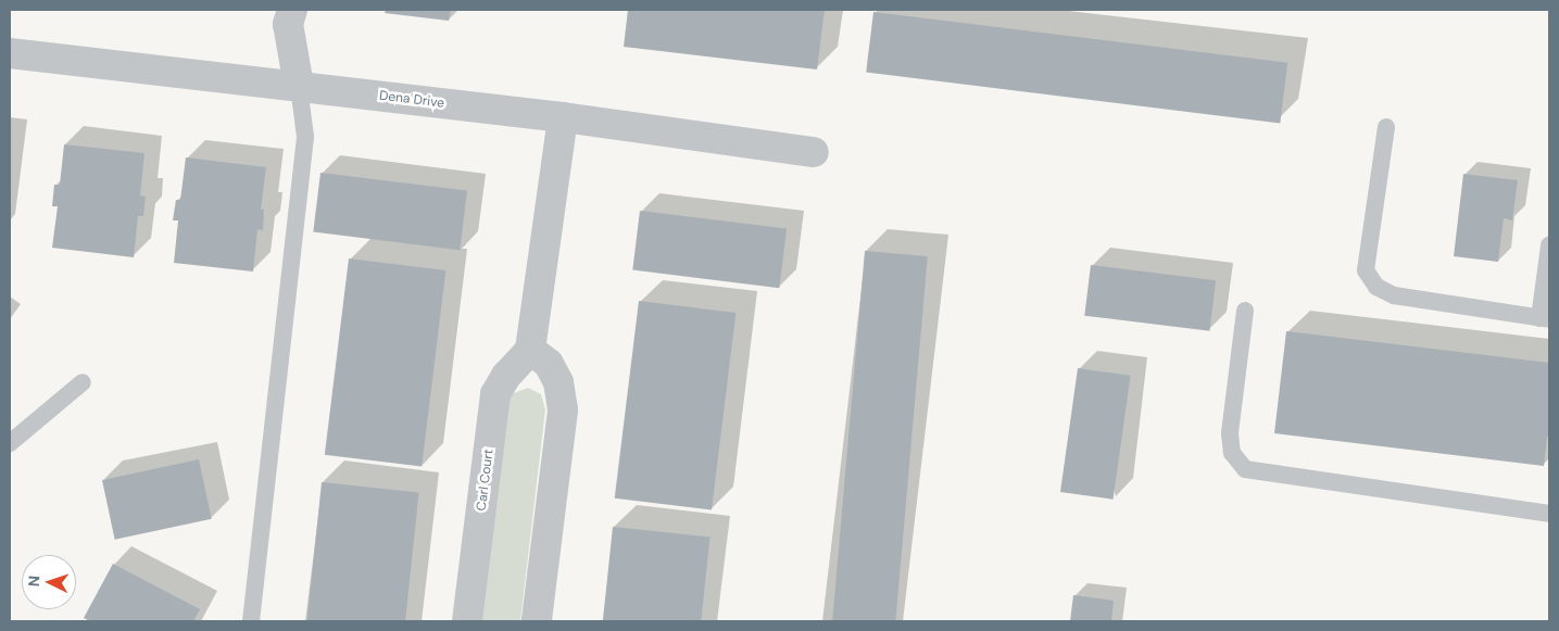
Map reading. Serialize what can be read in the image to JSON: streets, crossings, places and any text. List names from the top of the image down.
{
  "streets": {
    "street": ["Dena Drive", "Carl Court"]
  },
  "north": "left"
}
